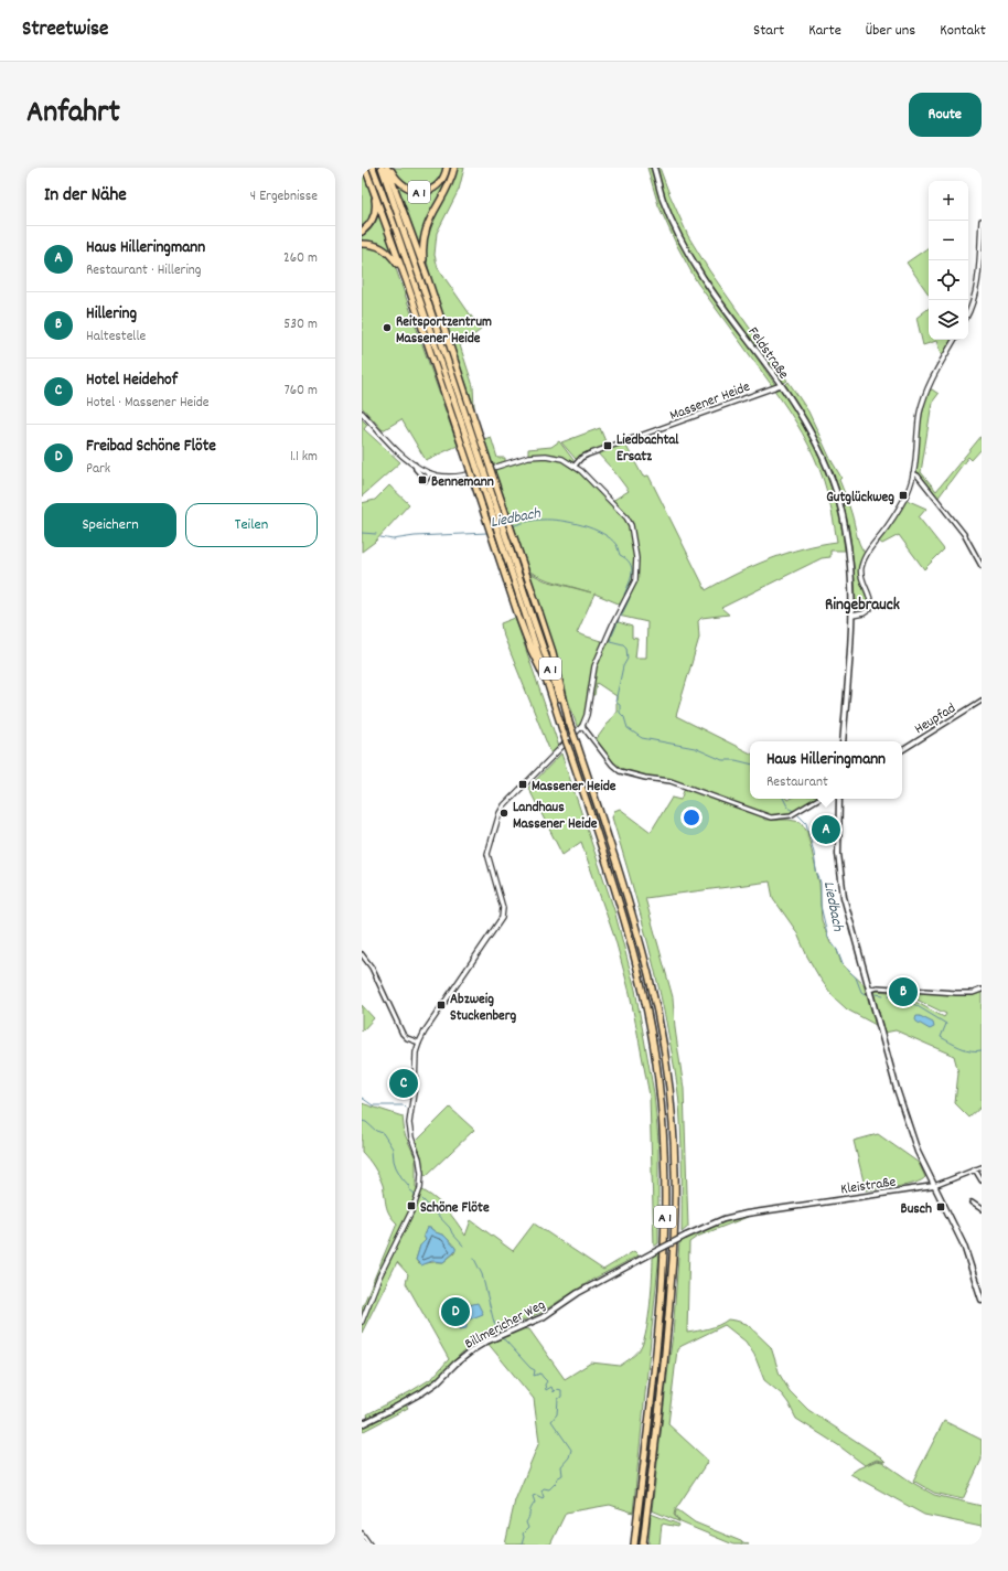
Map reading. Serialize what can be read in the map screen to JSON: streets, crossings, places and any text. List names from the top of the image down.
{
  "streets": {
    "highway": ["A 1"],
    "main road": ["Feldstraße", "Kleistraße", "Billmericher Weg"],
    "street": ["Massener Heide", "Heupfad"]
  },
  "crossings": [
    ["Feldstraße", "Massener Heide"],
    ["Kleistraße", "Billmericher Weg"]
  ],
  "districts": ["Ringebrauck"],
  "water": ["Liedbach"],
  "places": {
    "other": ["Reitsportzentrum Massener Heide", "Landhaus Massener Heide"],
    "transit": [
      "Liedbachtal Ersatz",
      "Bennemann",
      "Gutglückweg",
      "Massener Heide",
      "Abzweig Stuckenberg",
      "Schöne Flöte",
      "Busch"
    ]
  },
  "page": {
    "header": "Streetwise",
    "nav": [
      "Start",
      "Karte",
      "Über uns",
      "Kontakt"
    ],
    "title": "Anfahrt",
    "buttons": [
      "Route",
      ["Speichern", "Teilen"]
    ],
    "heading": ["In der Nähe", "4 Ergebnisse"],
    "map_buttons": ["+", "−"],
    "list": [
      {
        "mark": "A",
        "name": "Haus Hilleringmann",
        "note": "Restaurant · Hillering",
        "value": "260 m"
      },
      {
        "mark": "B",
        "name": "Hillering",
        "note": "Haltestelle",
        "value": "530 m"
      },
      {
        "mark": "C",
        "name": "Hotel Heidehof",
        "note": "Hotel · Massener Heide",
        "value": "760 m"
      },
      {
        "mark": "D",
        "name": "Freibad Schöne Flöte",
        "note": "Park",
        "value": "1.1 km"
      }
    ],
    "popup": ["Haus Hilleringmann", "Restaurant"],
    "pins": [
      "A",
      "B",
      "C",
      "D"
    ]
  }
}
